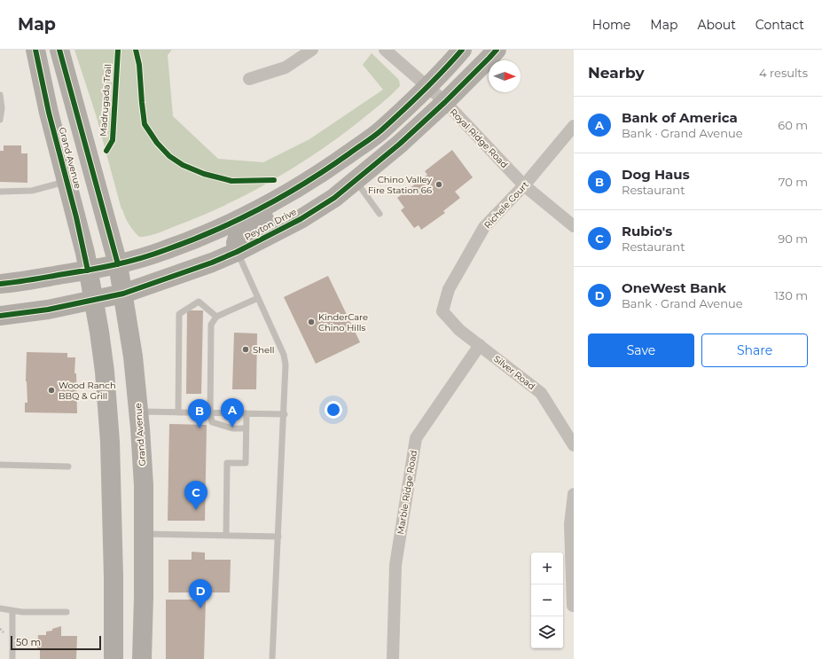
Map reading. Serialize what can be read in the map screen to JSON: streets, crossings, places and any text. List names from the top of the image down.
{
  "streets": {
    "main road": ["Grand Avenue", "Peyton Drive"],
    "street": [
      "Royal Ridge Road",
      "Richele Court",
      "Silver Road",
      "Marble Ridge Road"
    ],
    "cycle path": ["Madrugada Trail"]
  },
  "crossings": [
    ["Royal Ridge Road", "Richele Court"],
    ["Royal Ridge Road", "Peyton Drive"],
    ["Grand Avenue", "Peyton Drive"],
    ["Richele Court", "Silver Road"],
    ["Silver Road", "Marble Ridge Road"]
  ],
  "places": [
    "Chino Valley Fire Station 66",
    "KinderCare Chino Hills",
    "Shell",
    "Wood Ranch BBQ & Grill"
  ],
  "scale_bar": "50 m",
  "north": "right",
  "page": {
    "header": "Map",
    "nav": [
      "Home",
      "Map",
      "About",
      "Contact"
    ],
    "heading": ["Nearby", "4 results"],
    "list": [
      {
        "mark": "A",
        "name": "Bank of America",
        "note": "Bank · Grand Avenue",
        "value": "60 m"
      },
      {
        "mark": "B",
        "name": "Dog Haus",
        "note": "Restaurant",
        "value": "70 m"
      },
      {
        "mark": "C",
        "name": "Rubio's",
        "note": "Restaurant",
        "value": "90 m"
      },
      {
        "mark": "D",
        "name": "OneWest Bank",
        "note": "Bank · Grand Avenue",
        "value": "130 m"
      }
    ],
    "buttons": ["Save", "Share"],
    "pins": [
      "A",
      "B",
      "C",
      "D"
    ],
    "map_buttons": ["+", "−"],
    "scale": "50 m"
  }
}
